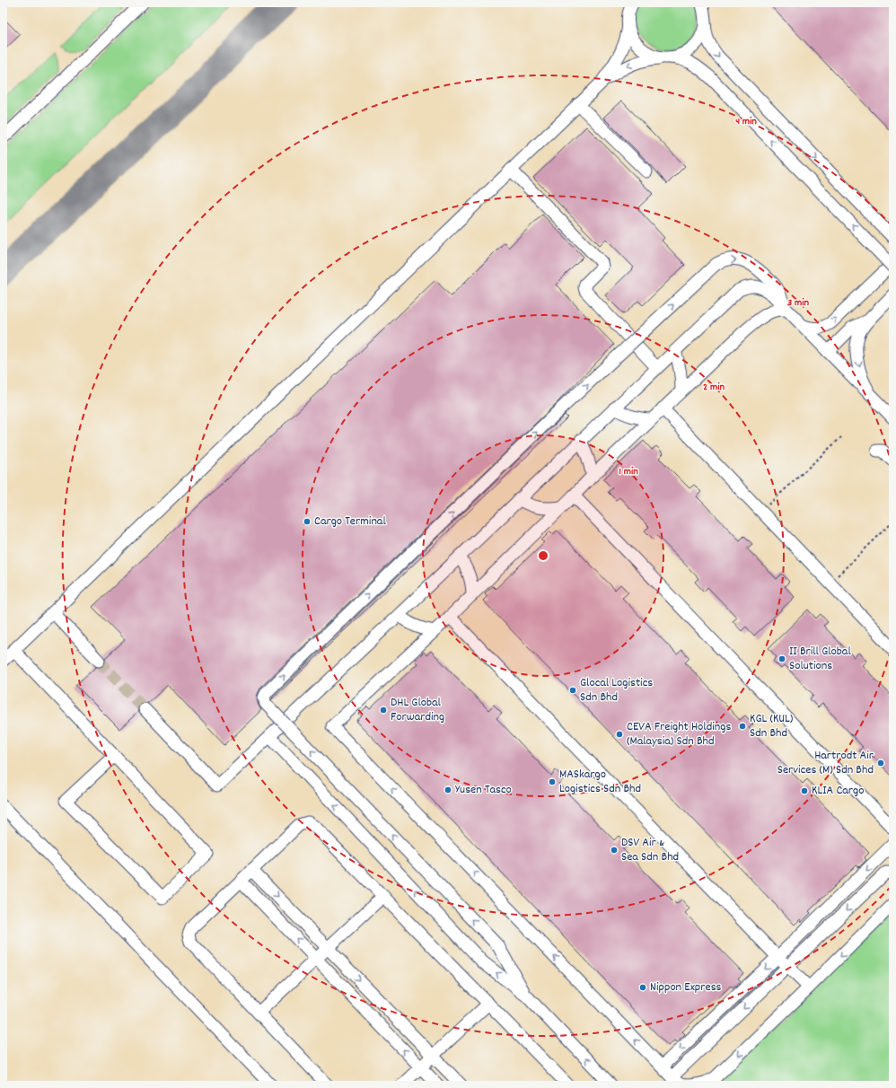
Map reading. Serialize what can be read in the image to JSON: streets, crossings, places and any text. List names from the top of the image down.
{
  "places": [
    "Cargo Terminal",
    "II Brill Global Solutions",
    "Glocal Logistics Sdn Bhd",
    "DHL Global Forwarding",
    "KGL (KUL) Sdn Bhd",
    "CEVA Freight Holdings (Malaysia) Sdn Bhd",
    "Hartrodt Air Services (M) Sdn Bhd",
    "MASkargo Logistics Sdn Bhd",
    "Yusen Tasco",
    "KLIA Cargo",
    "DSV Air & Sea Sdn Bhd",
    "Nippon Express"
  ],
  "rings": [
    "4 min",
    "3 min",
    "2 min",
    "1 min"
  ]
}
